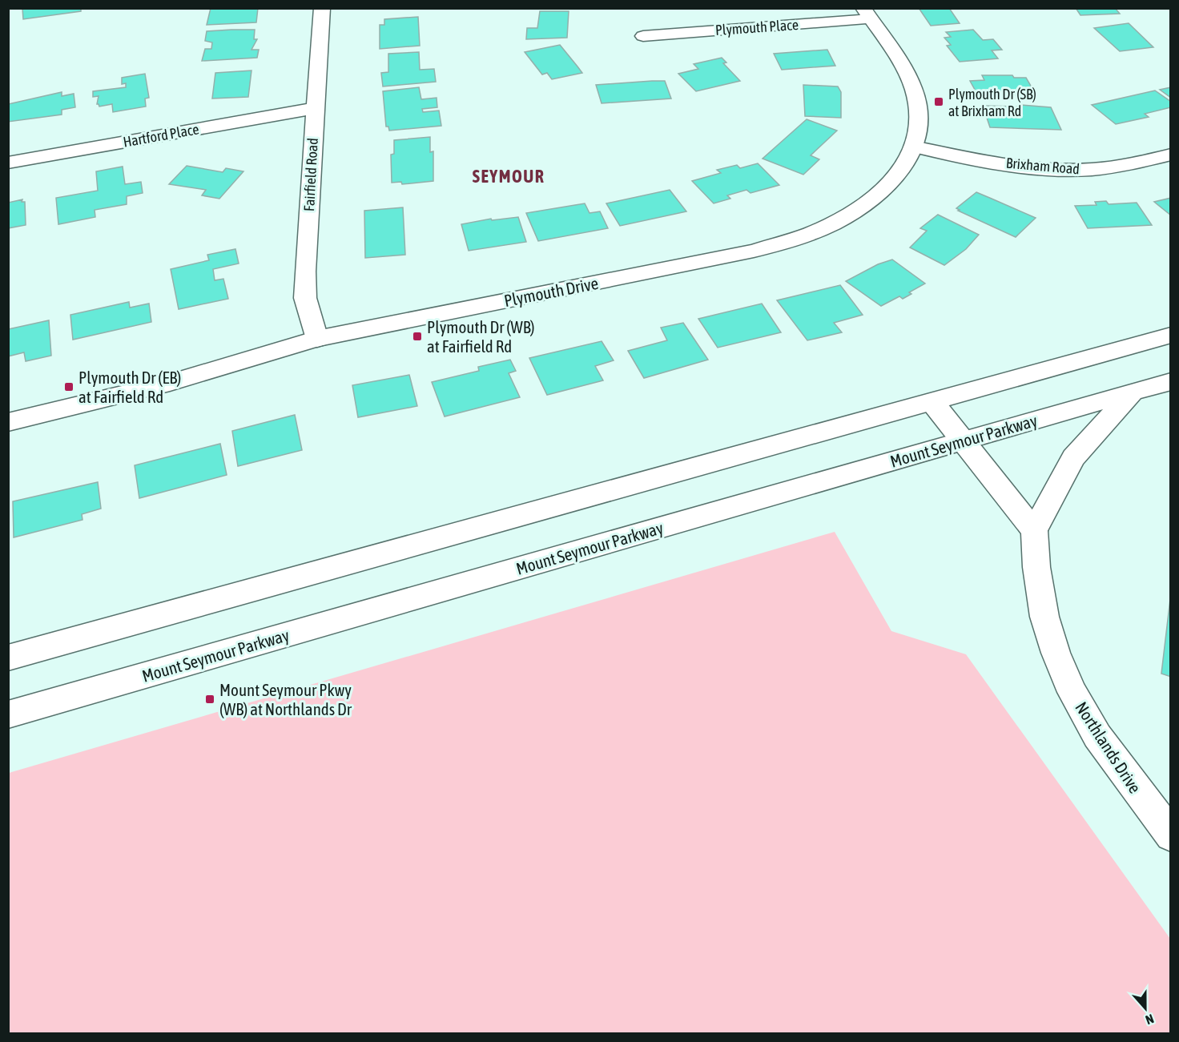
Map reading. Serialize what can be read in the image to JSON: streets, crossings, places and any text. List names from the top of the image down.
{
  "streets": {
    "street": [
      "Plymouth Place",
      "Hartford Place",
      "Brixham Road",
      "Fairfield Road",
      "Plymouth Drive",
      "Mount Seymour Parkway",
      "Northlands Drive"
    ]
  },
  "crossings": [
    ["Plymouth Place", "Plymouth Drive"],
    ["Hartford Place", "Fairfield Road"],
    ["Brixham Road", "Plymouth Drive"],
    ["Fairfield Road", "Plymouth Drive"]
  ],
  "districts": ["SEYMOUR"],
  "places": {
    "transit": [
      "Plymouth Dr (SB) at Brixham Rd",
      "Plymouth Dr (WB) at Fairfield Rd",
      "Plymouth Dr (EB) at Fairfield Rd",
      "Mount Seymour Pkwy (WB) at Northlands Dr"
    ]
  },
  "north": "bottom"
}
